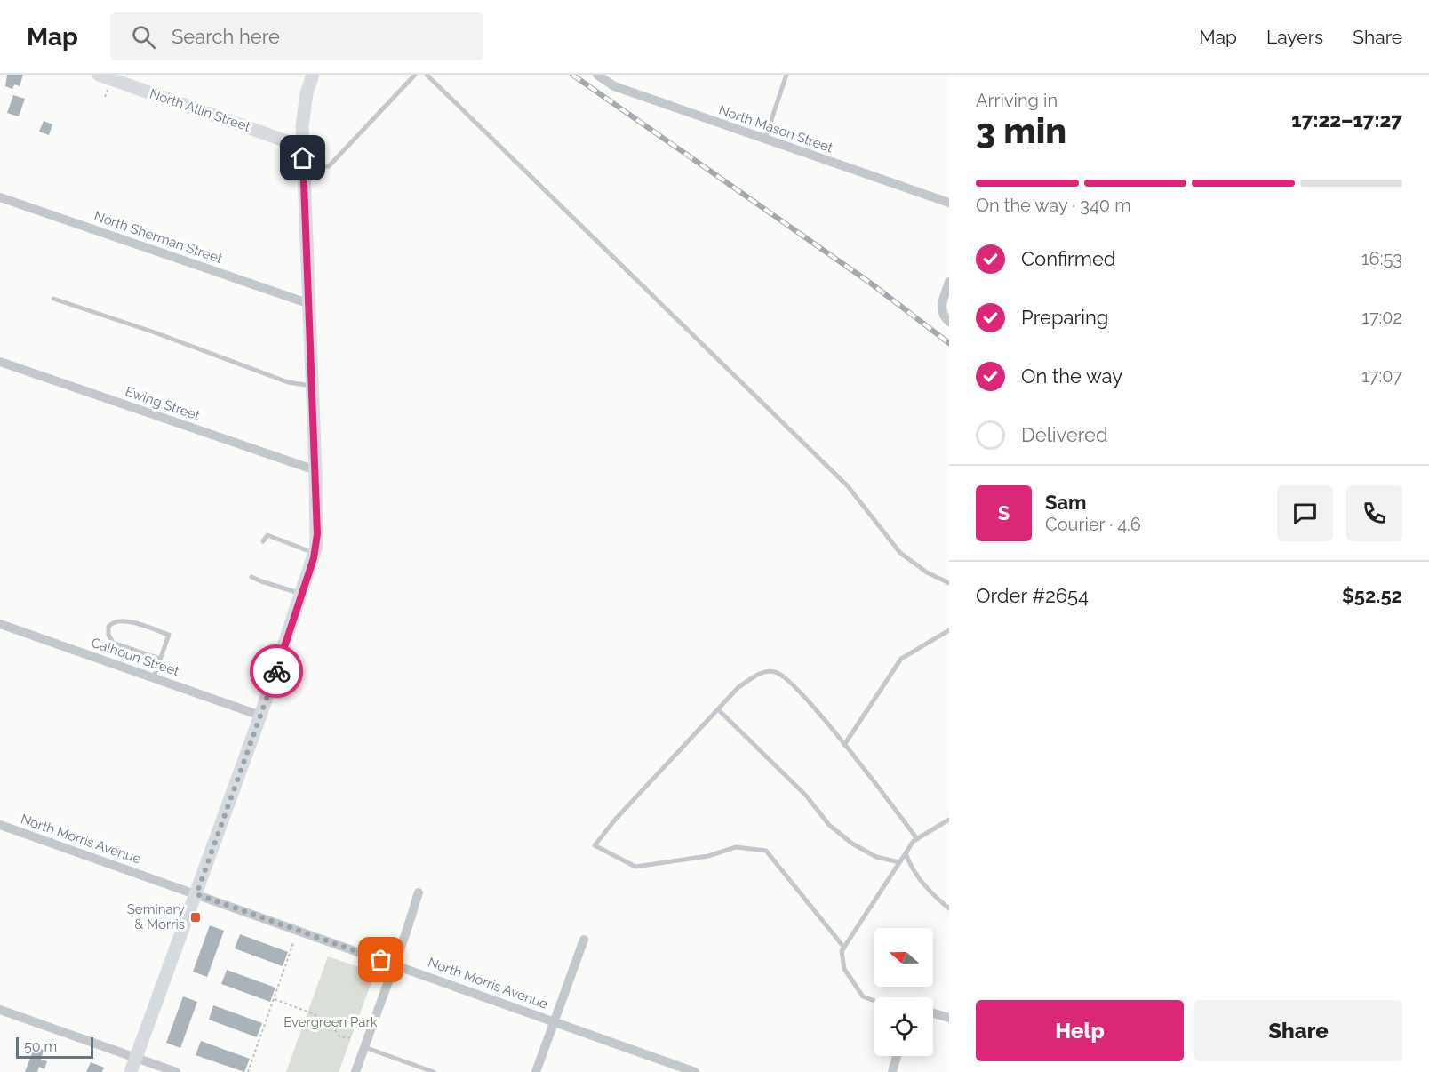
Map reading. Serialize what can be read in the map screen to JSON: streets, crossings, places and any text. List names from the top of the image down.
{
  "streets": {
    "street": [
      "North Allin Street",
      "North Mason Street",
      "North Sherman Street",
      "Ewing Street",
      "Calhoun Street",
      "North Morris Avenue"
    ]
  },
  "parks": ["Evergreen Park"],
  "places": {
    "transit": ["Seminary & Morris"]
  },
  "scale_bar": "50 m",
  "north": "left",
  "page": {
    "header": "Map",
    "search": "Search here",
    "nav": ["Map", "Layers", "Share"],
    "heading": ["3 min", "Arriving in", "17:22–17:27"],
    "panel": [
      "Sam",
      "Courier · 4.6",
      "Order #2654",
      "$52.52"
    ],
    "bar": "On the way · 340 m",
    "list": [
      ["Confirmed", "16:53"],
      ["Preparing", "17:02"],
      ["On the way", "17:07"],
      "Delivered"
    ],
    "round": "S",
    "buttons": ["Help", "Share"],
    "scale": "50 m"
  }
}
